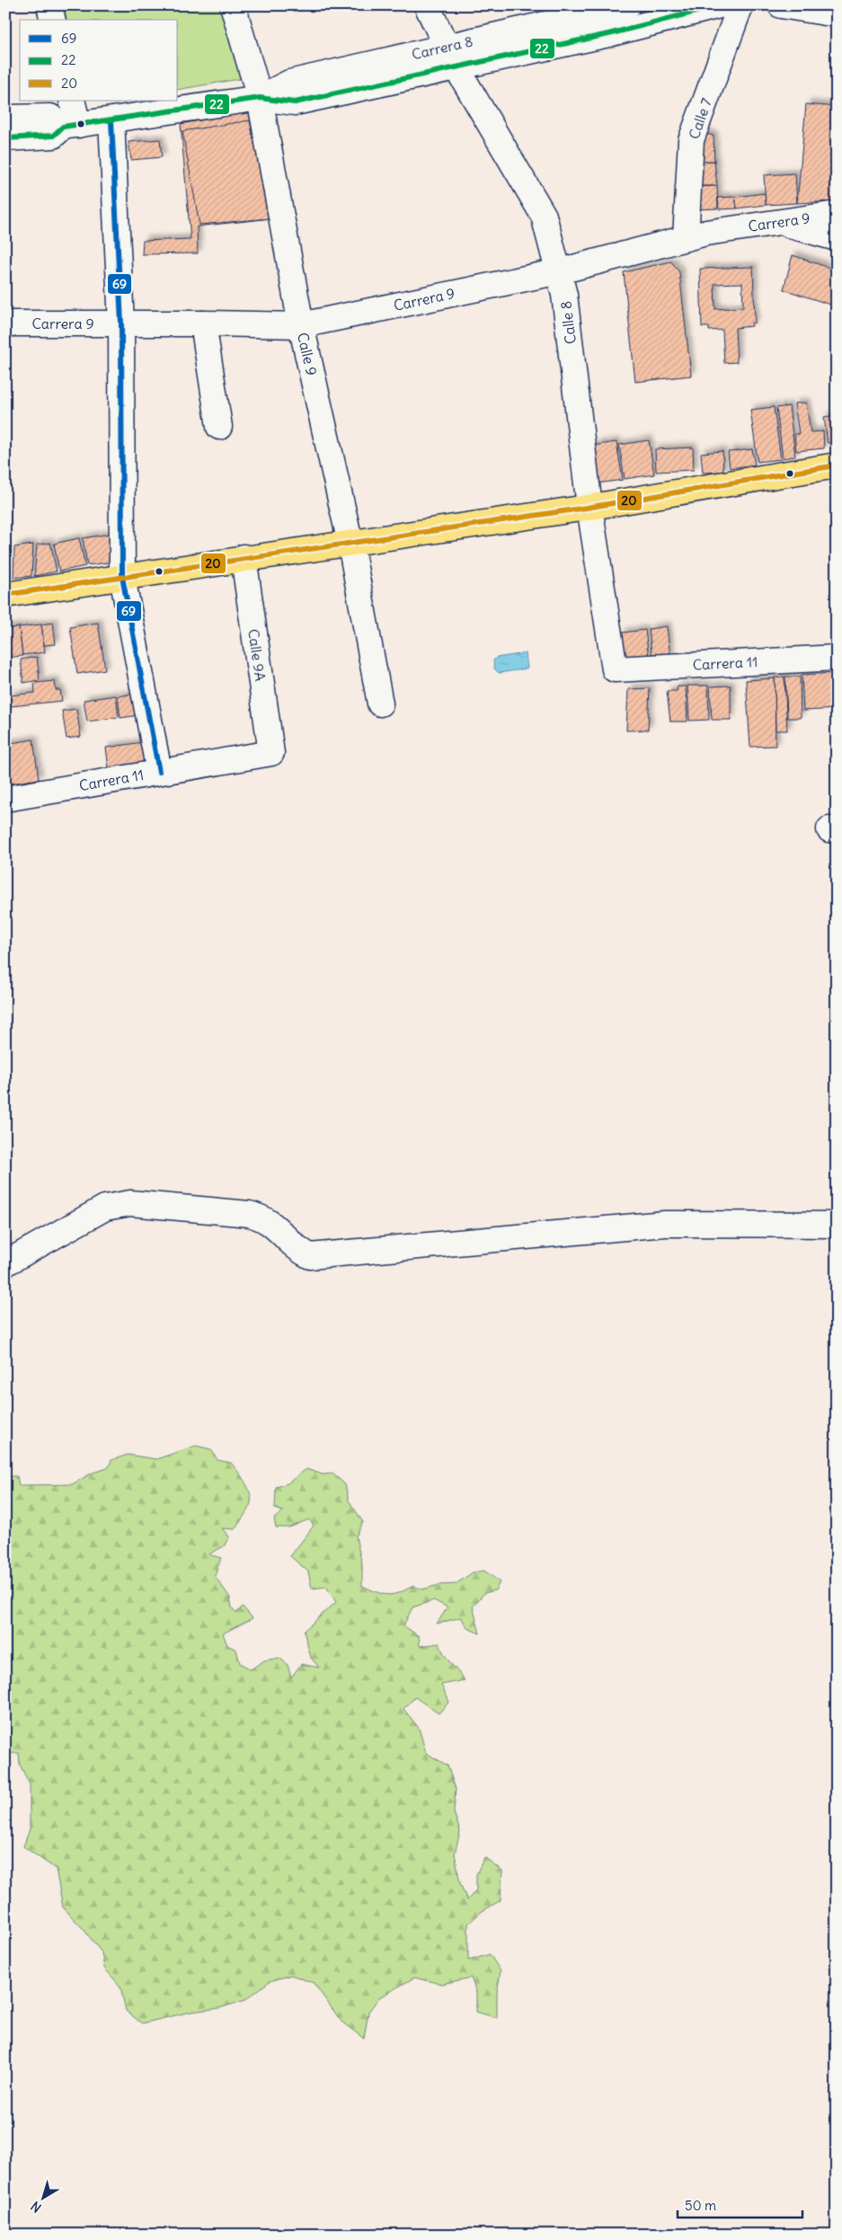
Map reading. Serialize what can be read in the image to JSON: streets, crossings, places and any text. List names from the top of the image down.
{
  "streets": {
    "street": [
      "Carrera 8",
      "Calle 7",
      "Carrera 9",
      "Calle 8",
      "Calle 9",
      "Calle 9A",
      "Carrera 11"
    ]
  },
  "crossings": [
    ["Carrera 8", "Calle 8"],
    ["Carrera 8", "Calle 9"],
    ["Calle 7", "Carrera 9"],
    ["Carrera 9", "Calle 8"],
    ["Carrera 9", "Calle 9"],
    ["Calle 8", "Carrera 11"],
    ["Calle 9A", "Carrera 11"]
  ],
  "lines": ["transit line 22", "transit line 69", "transit line 20"],
  "legend": ["69", "22", "20"],
  "scale_bar": "50 m",
  "north": "bottom left"
}
